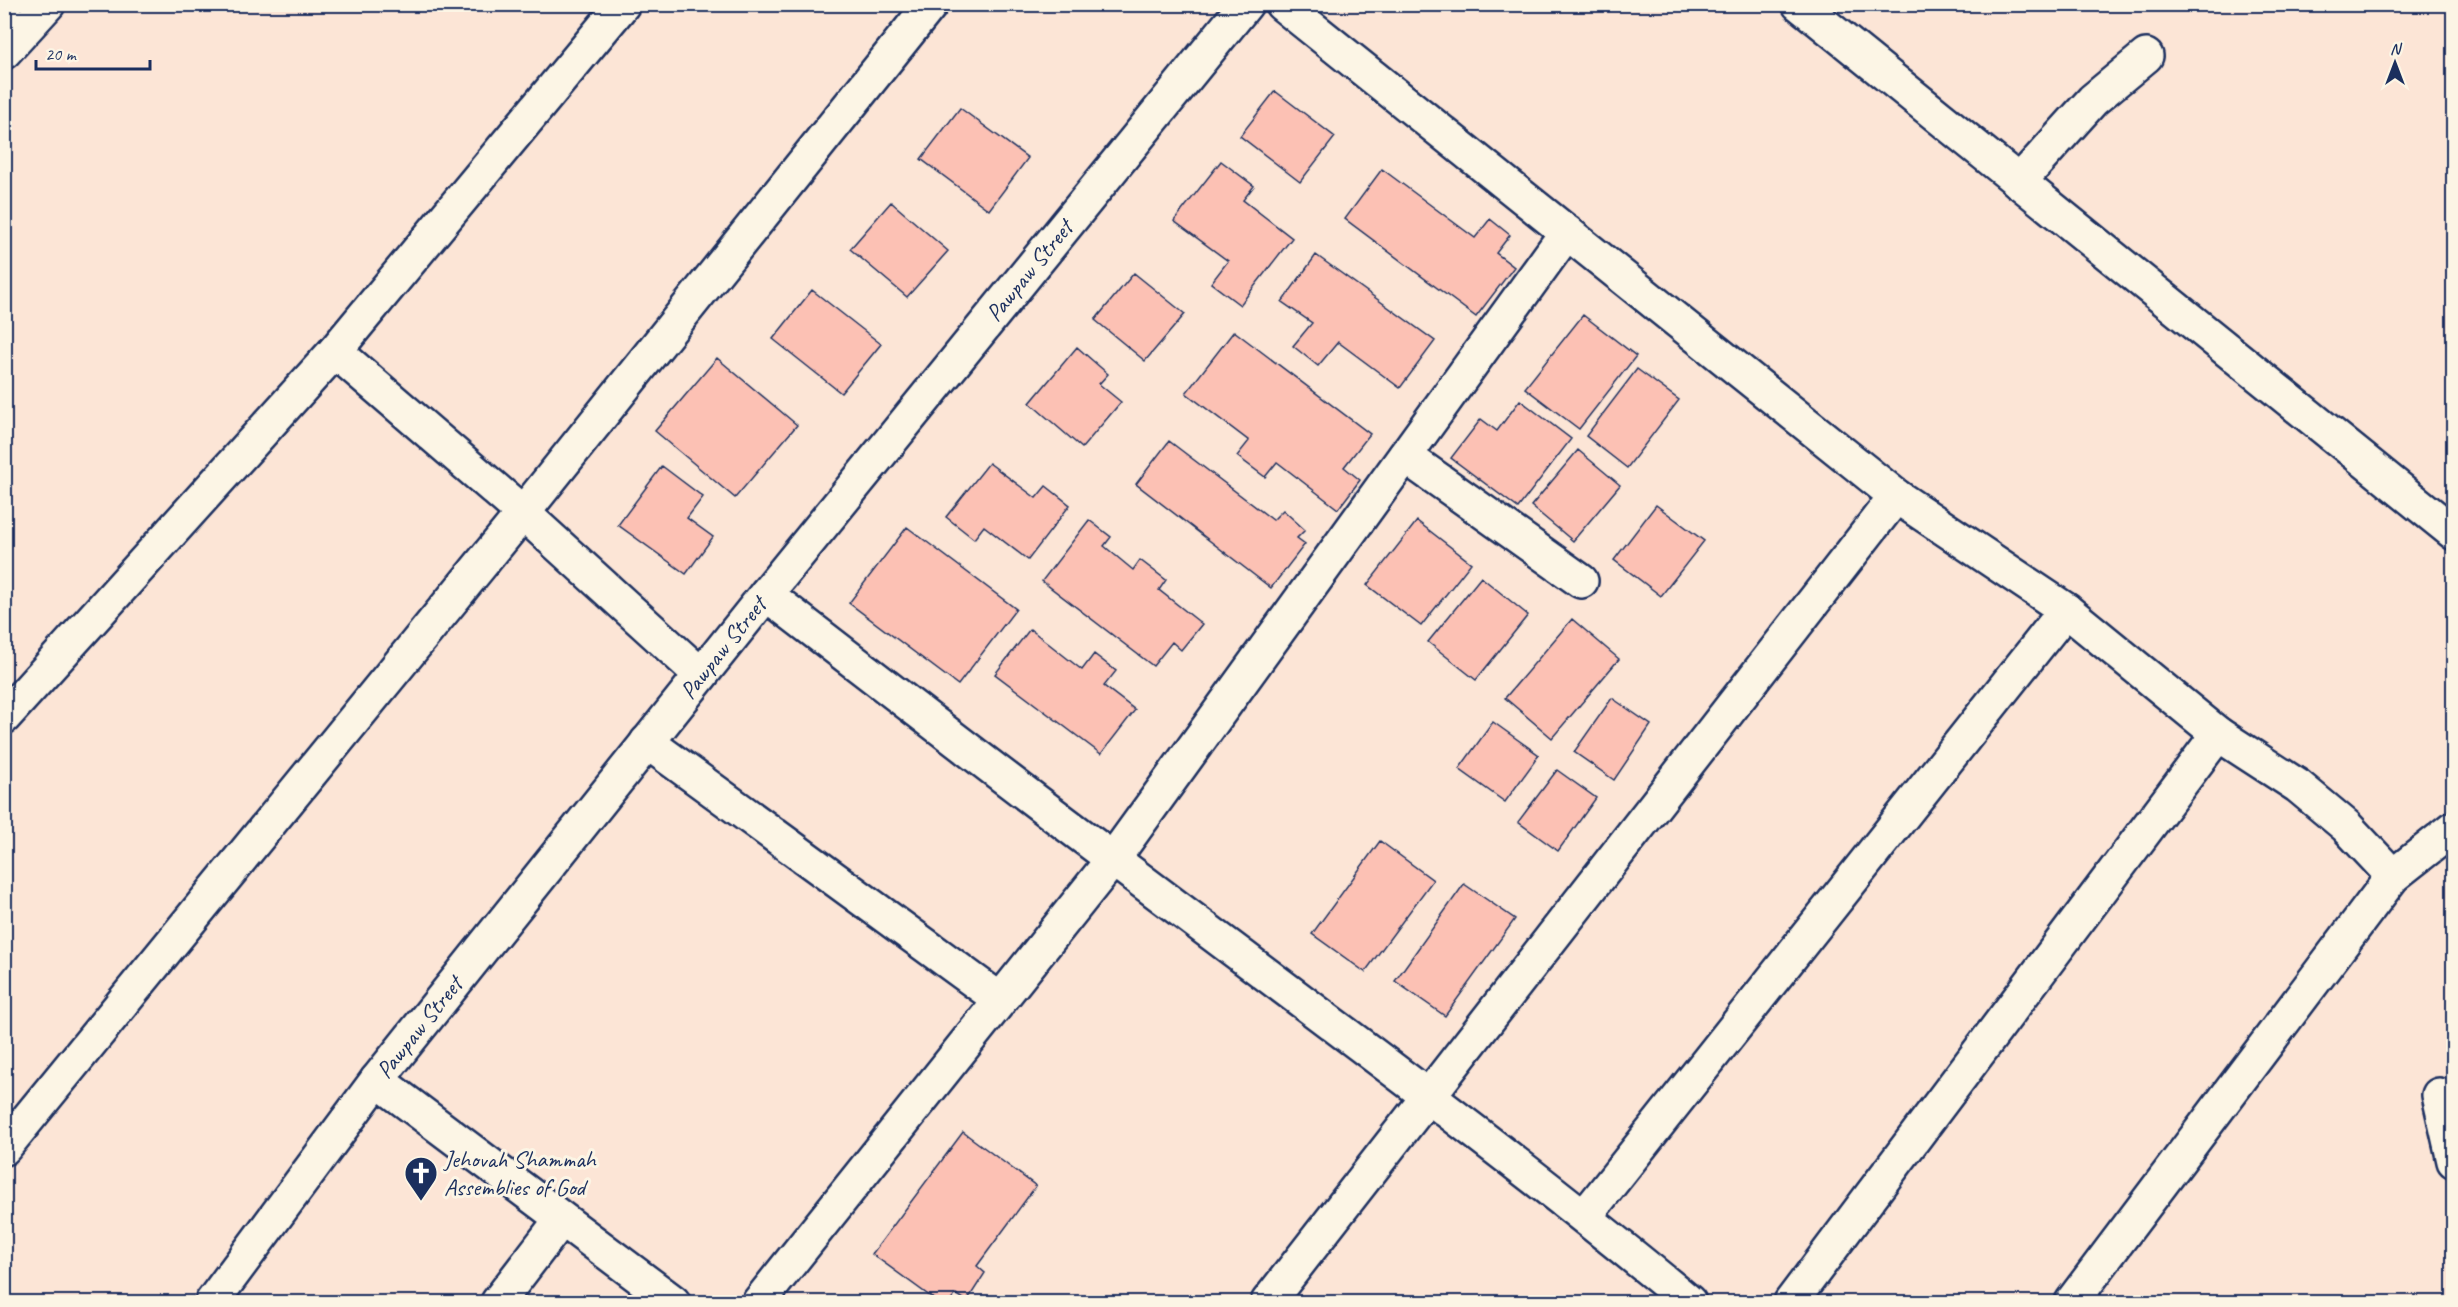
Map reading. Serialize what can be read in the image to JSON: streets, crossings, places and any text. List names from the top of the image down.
{
  "streets": {
    "street": ["Pawpaw Street"]
  },
  "places": {
    "church": ["Jehovah Shammah Assemblies of God"]
  },
  "scale_bar": "20 m",
  "north": "top"
}
